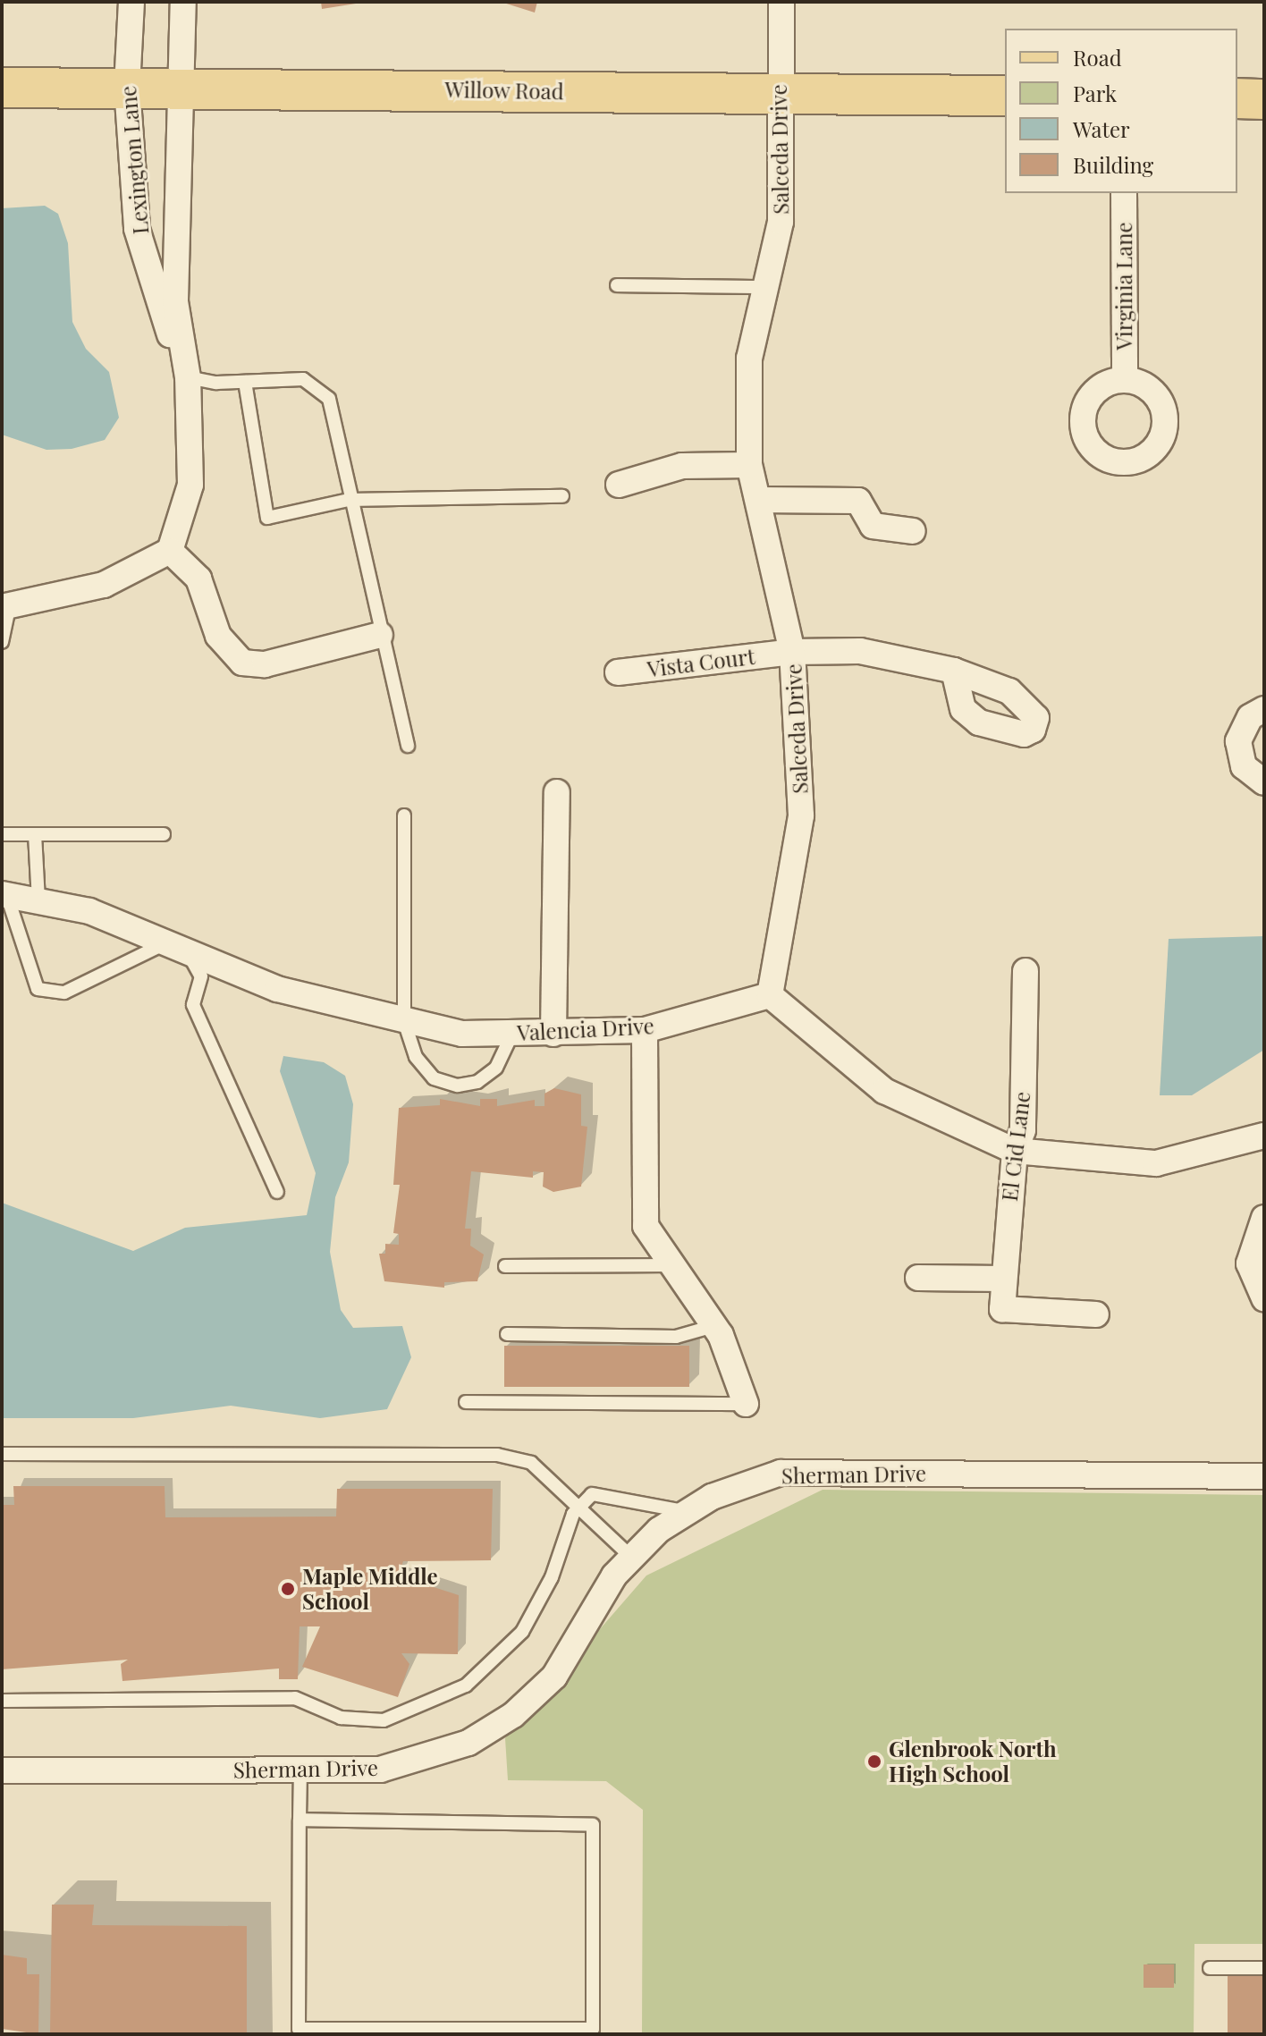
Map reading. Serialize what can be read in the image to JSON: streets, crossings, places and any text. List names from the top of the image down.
{
  "streets": {
    "main road": ["Willow Road"],
    "street": [
      "Salceda Drive",
      "Lexington Lane",
      "Virginia Lane",
      "Vista Court",
      "Valencia Drive",
      "El Cid Lane",
      "Sherman Drive"
    ]
  },
  "crossings": [
    ["Willow Road", "Salceda Drive"],
    ["Willow Road", "Lexington Lane"],
    ["Salceda Drive", "Vista Court"],
    ["Salceda Drive", "Valencia Drive"]
  ],
  "places": ["Maple Middle School", "Glenbrook North High School"],
  "legend": [
    "Road",
    "Park",
    "Water",
    "Building"
  ]
}
